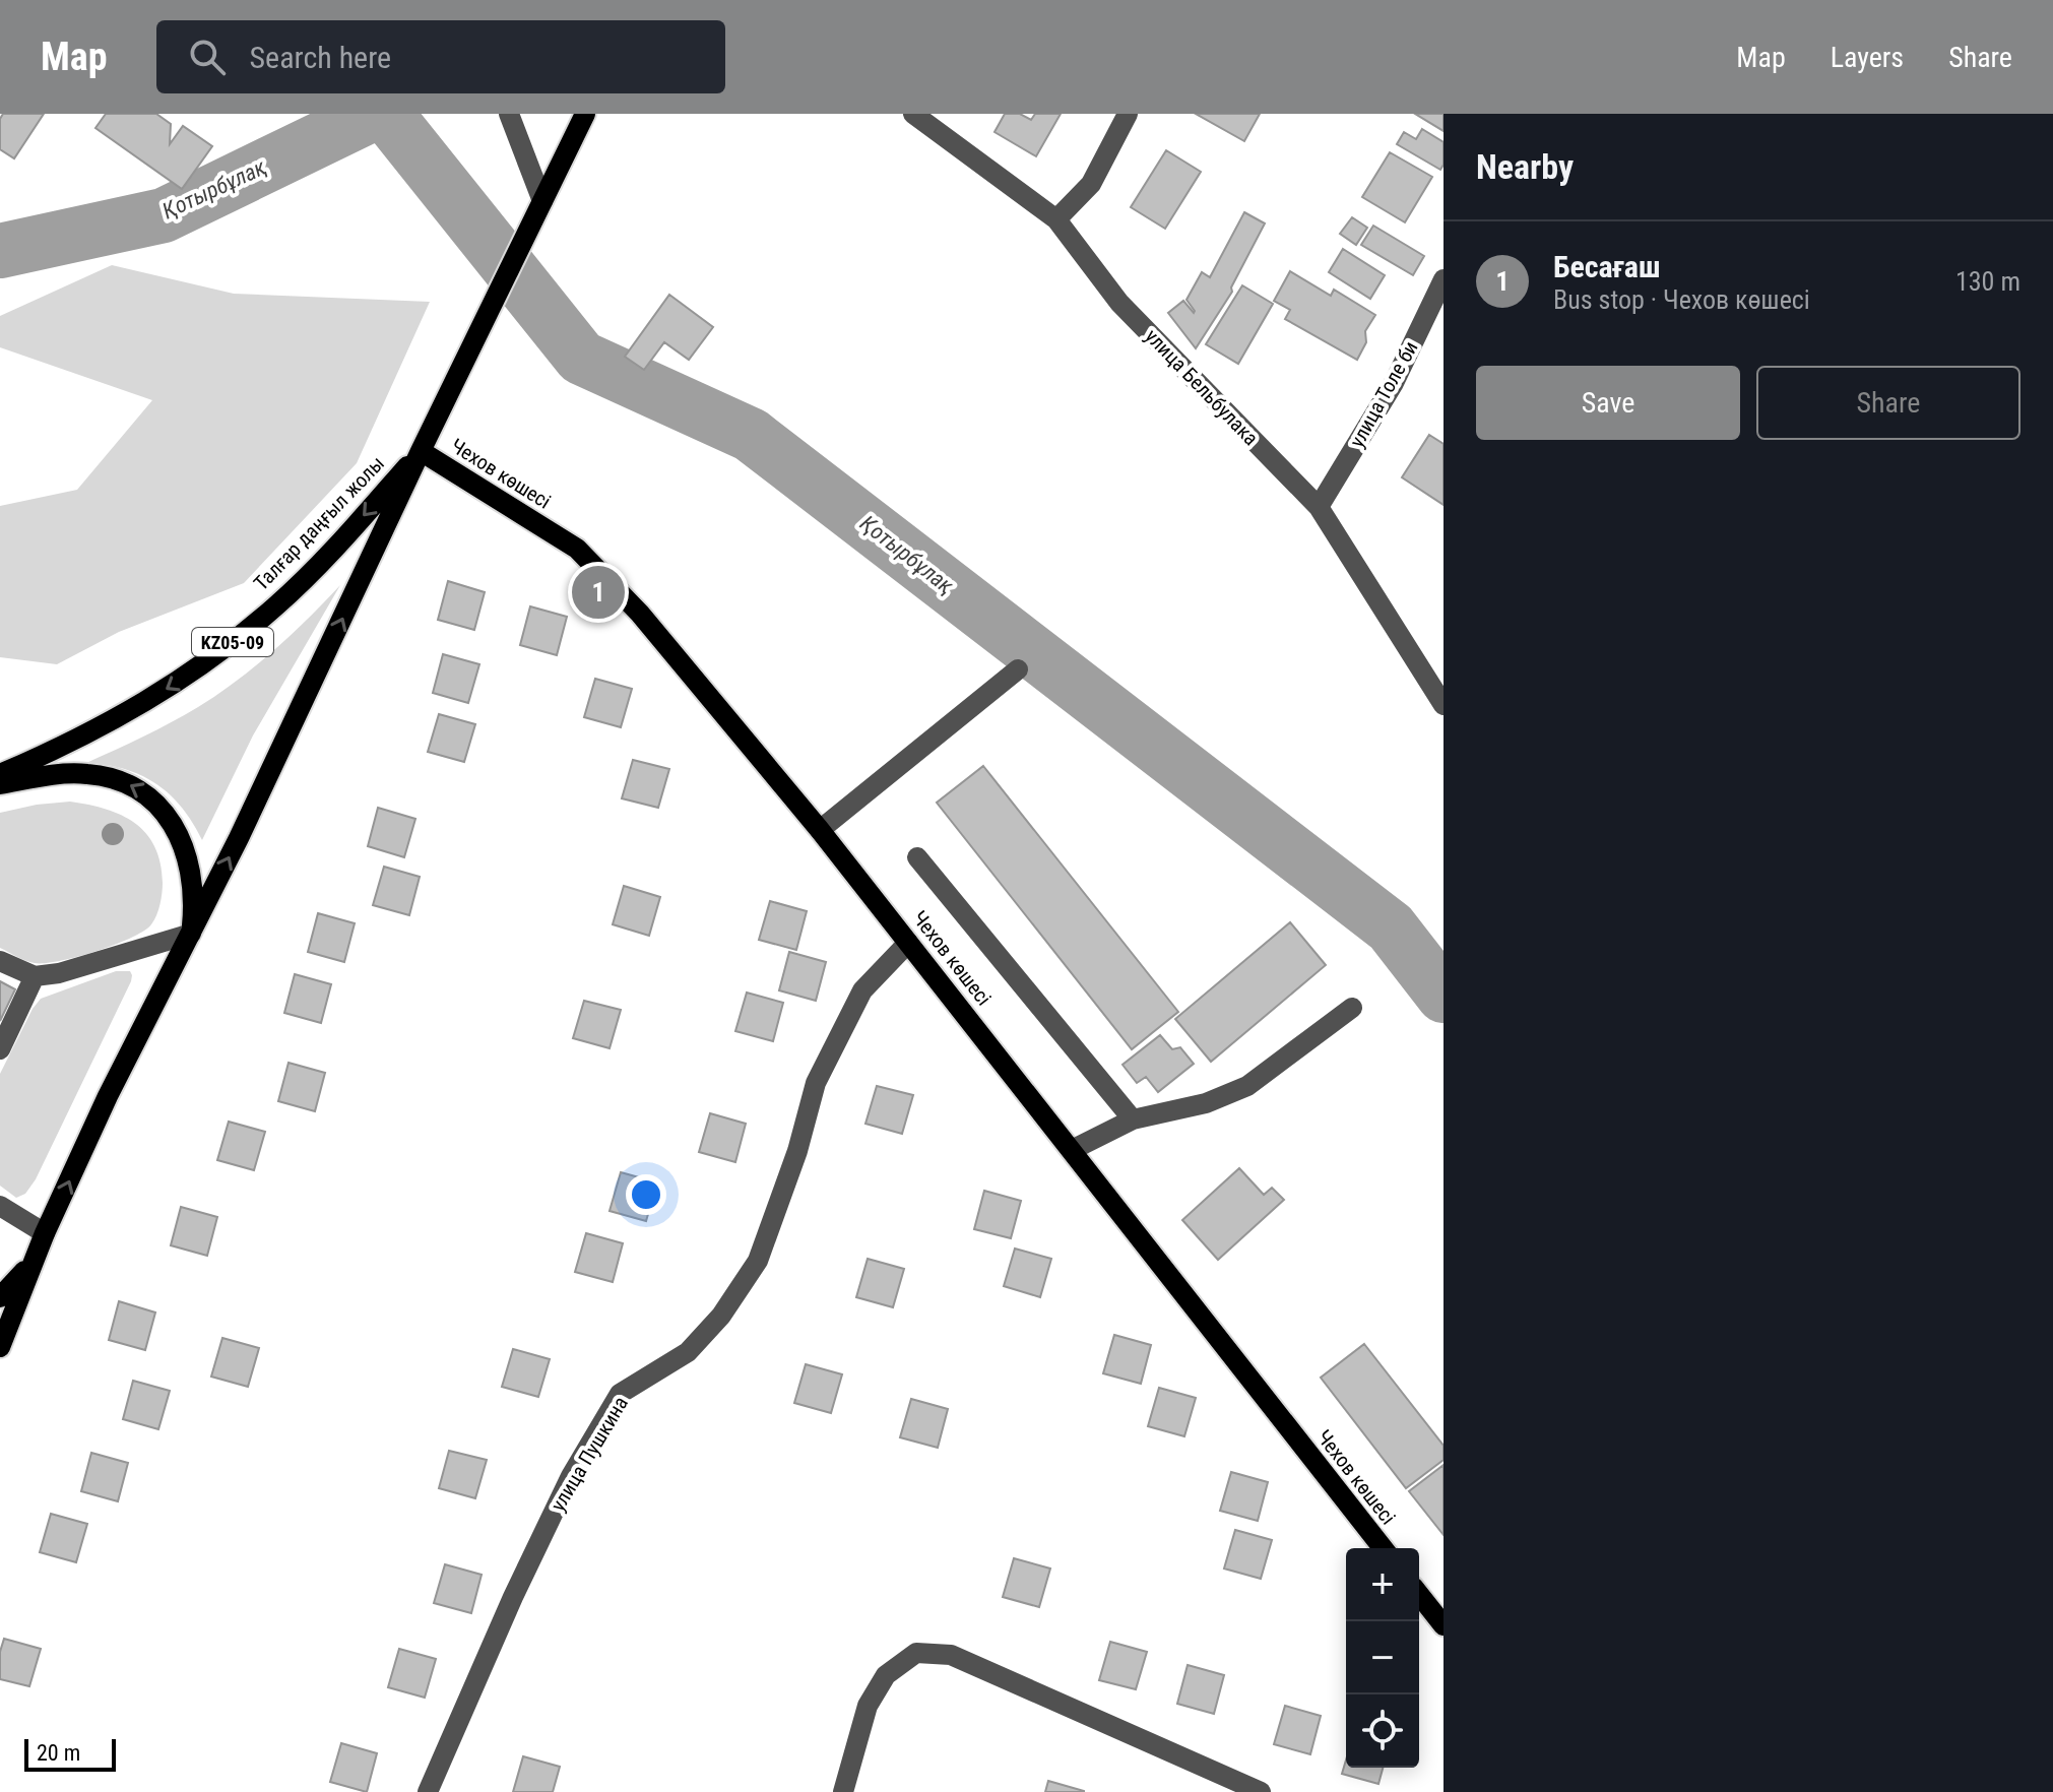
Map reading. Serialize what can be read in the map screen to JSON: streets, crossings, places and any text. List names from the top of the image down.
{
  "streets": {
    "main road": ["Чехов көшесі", "Талғар даңғыл жолы", "KZ05-09"],
    "street": ["улица Бельбулака", "улица Толе би", "улица Пушкина"]
  },
  "crossings": [
    ["улица Бельбулака", "улица Толе би"],
    ["Чехов көшесі", "Талғар даңғыл жолы"],
    ["Чехов көшесі", "улица Пушкина"],
    ["Талғар даңғыл жолы", "KZ05-09"]
  ],
  "water": ["Қотырбұлақ"],
  "scale_bar": "20 m",
  "page": {
    "header": "Map",
    "search": "Search here",
    "nav": ["Map", "Layers", "Share"],
    "heading": "Nearby",
    "list": [
      {
        "mark": "1",
        "name": "Бесағаш",
        "note": "Bus stop · Чехов көшесі",
        "value": "130 m"
      }
    ],
    "buttons": ["Save", "Share"],
    "pins": "1",
    "map_buttons": ["+", "−"],
    "scale": "20 m"
  }
}
